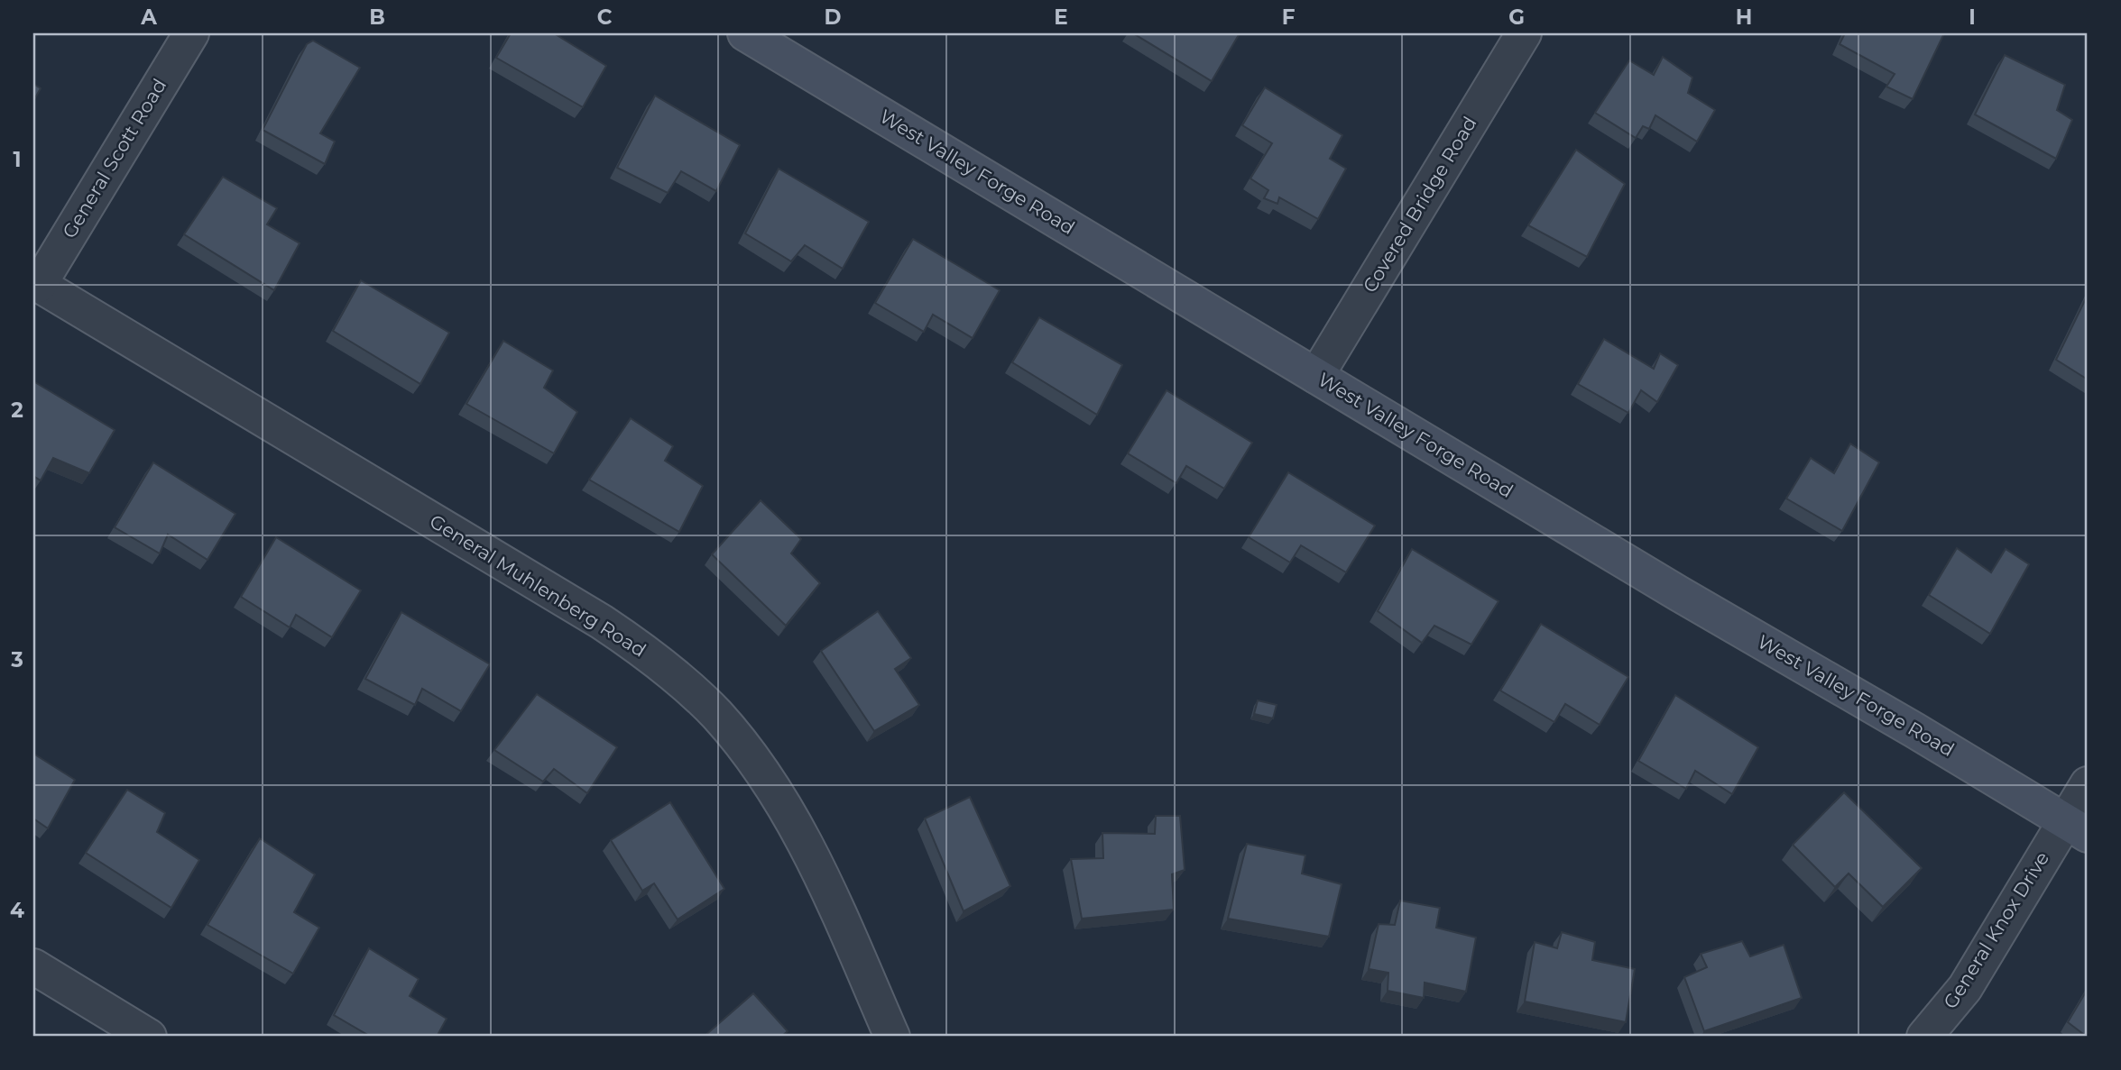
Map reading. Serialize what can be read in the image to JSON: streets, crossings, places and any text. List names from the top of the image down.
{
  "streets": {
    "main road": ["West Valley Forge Road"],
    "street": [
      "General Scott Road",
      "Covered Bridge Road",
      "General Muhlenberg Road",
      "General Knox Drive"
    ]
  },
  "crossings": [
    ["General Scott Road", "General Muhlenberg Road"],
    ["West Valley Forge Road", "Covered Bridge Road"],
    ["West Valley Forge Road", "General Knox Drive"]
  ],
  "grid": {
    "columns": [
      "A",
      "B",
      "C",
      "D",
      "E",
      "F",
      "G",
      "H",
      "I"
    ],
    "rows": [
      "1",
      "2",
      "3",
      "4"
    ]
  }
}
